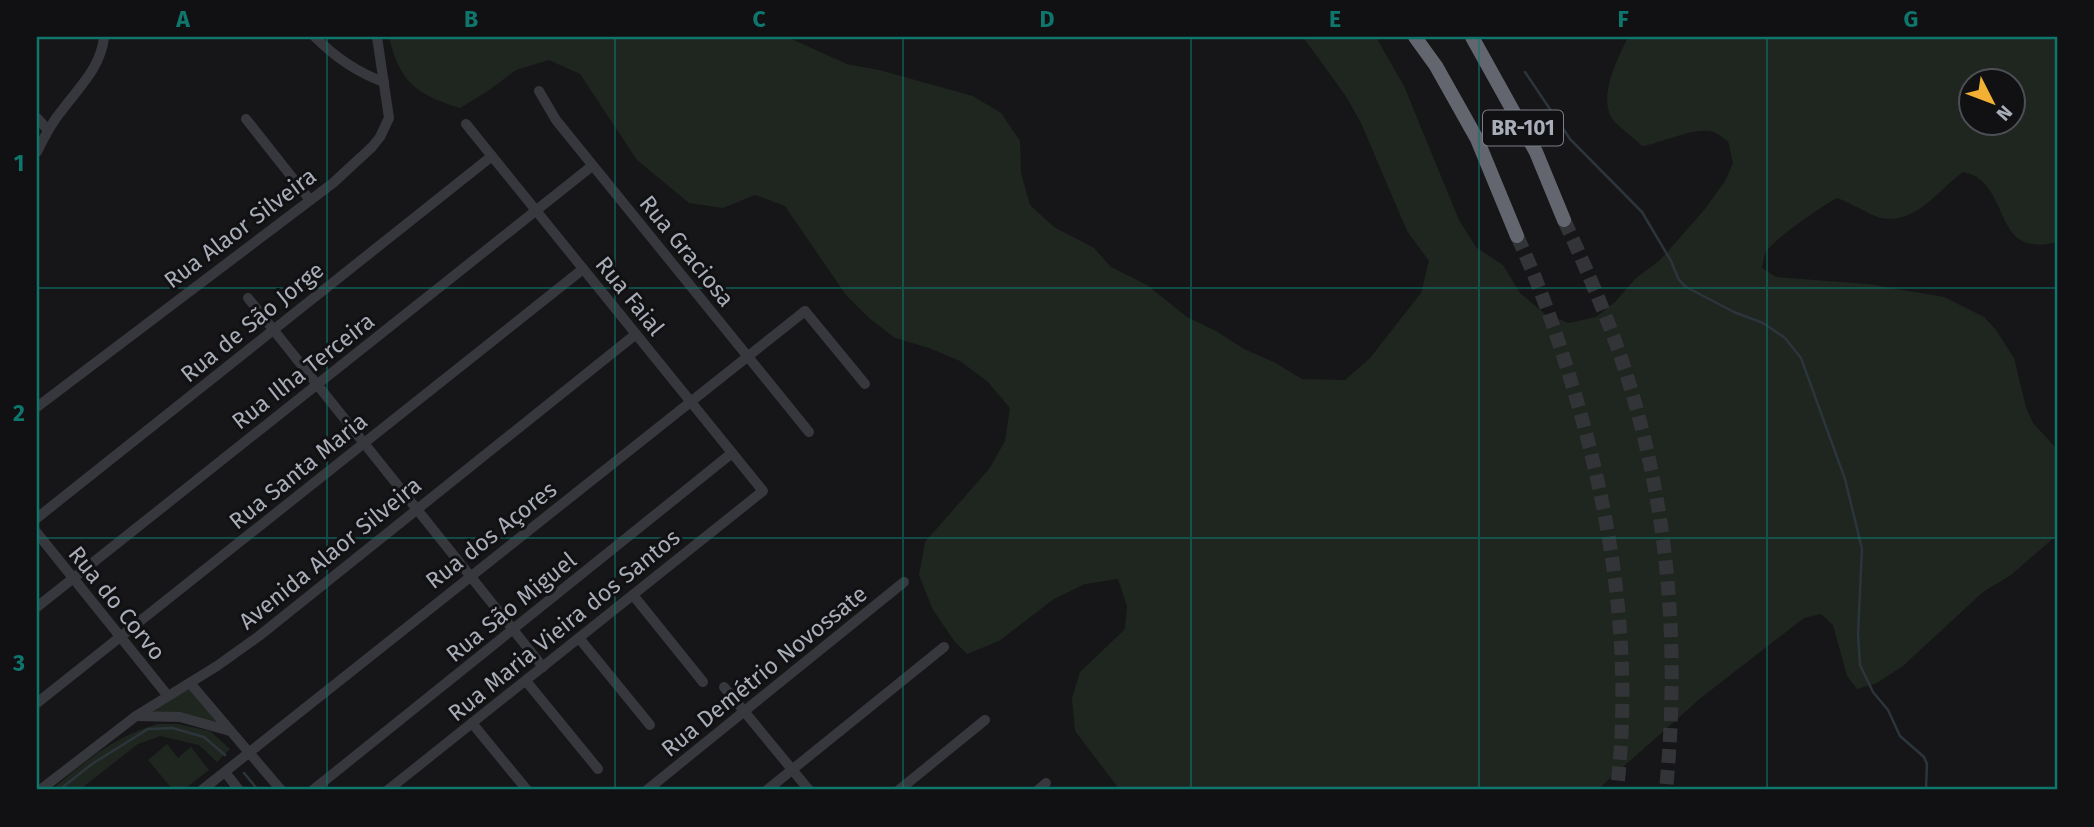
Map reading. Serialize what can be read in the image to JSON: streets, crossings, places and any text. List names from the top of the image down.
{
  "streets": {
    "highway": ["BR-101"],
    "street": [
      "Rua Alaor Silveira",
      "Rua Graciosa",
      "Rua Faial",
      "Rua de São Jorge",
      "Rua Ilha Terceira",
      "Rua Santa Maria",
      "Rua dos Açores",
      "Avenida Alaor Silveira",
      "Rua do Corvo",
      "Rua São Miguel",
      "Rua Maria Vieira dos Santos",
      "Rua Demétrio Novossate"
    ]
  },
  "crossings": [
    ["Rua Graciosa", "Rua Ilha Terceira"],
    ["Rua Graciosa", "Rua dos Açores"],
    ["Rua Faial", "Rua de São Jorge"],
    ["Rua Faial", "Rua Ilha Terceira"],
    ["Rua Faial", "Rua Santa Maria"],
    ["Rua Faial", "Rua dos Açores"],
    ["Rua Faial", "Avenida Alaor Silveira"],
    ["Rua Faial", "Rua São Miguel"],
    ["Rua Faial", "Rua Maria Vieira dos Santos"],
    ["Rua Ilha Terceira", "Rua do Corvo"],
    ["Rua Santa Maria", "Rua do Corvo"],
    ["Avenida Alaor Silveira", "Rua do Corvo"]
  ],
  "north": "bottom right",
  "grid": {
    "columns": [
      "A",
      "B",
      "C",
      "D",
      "E",
      "F",
      "G"
    ],
    "rows": ["1", "2", "3"]
  }
}
